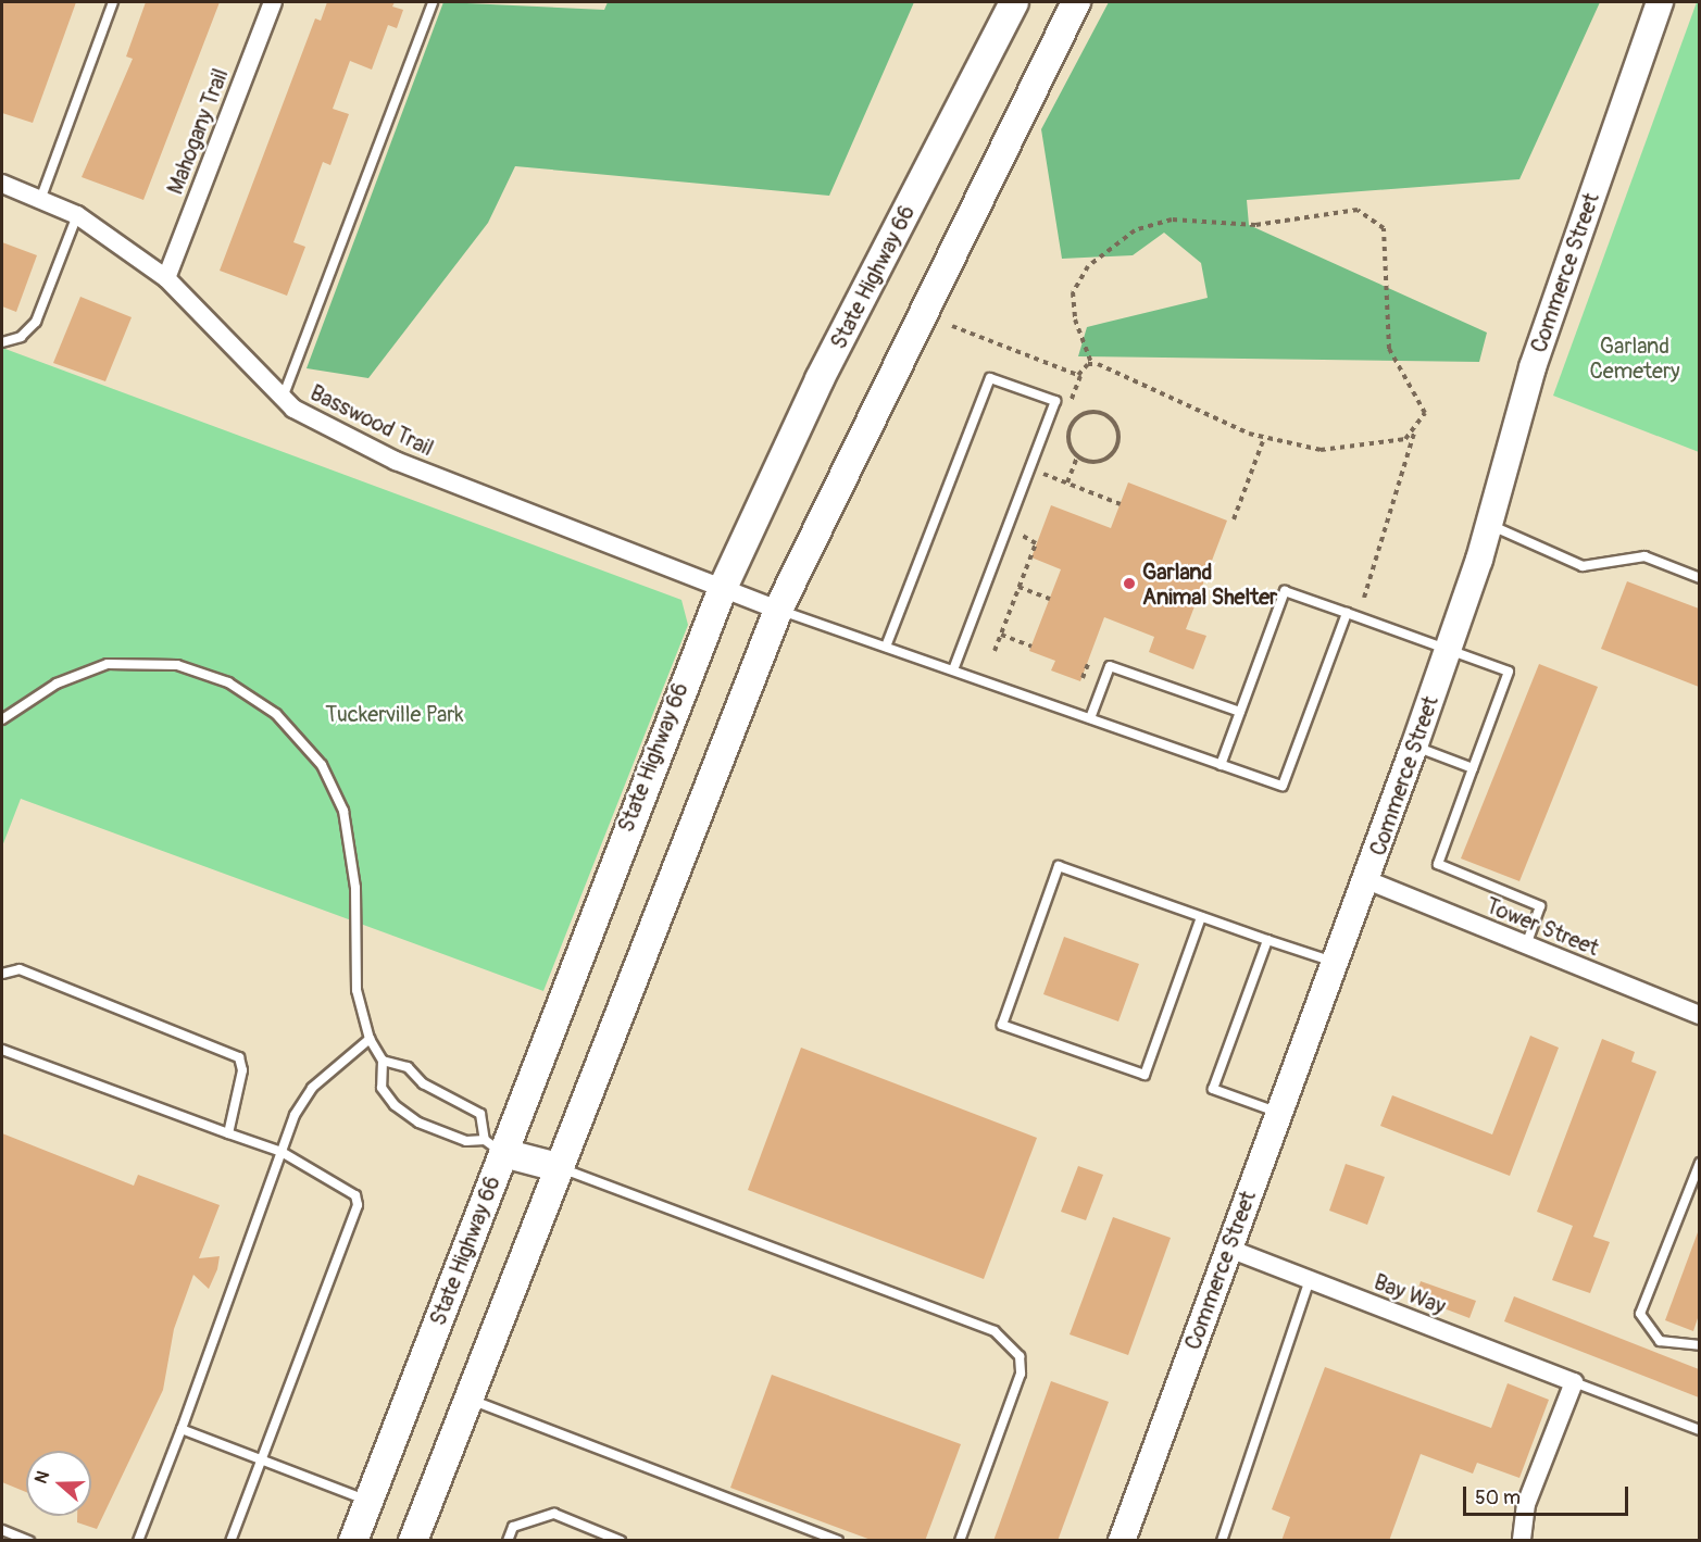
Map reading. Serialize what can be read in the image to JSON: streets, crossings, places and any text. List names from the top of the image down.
{
  "streets": {
    "main road": ["State Highway 66"],
    "street": [
      "Mahogany Trail",
      "Commerce Street",
      "Basswood Trail",
      "Tower Street",
      "Bay Way"
    ]
  },
  "crossings": [
    ["Mahogany Trail", "Basswood Trail"],
    ["Commerce Street", "Tower Street"],
    ["Commerce Street", "Bay Way"],
    ["State Highway 66", "Basswood Trail"]
  ],
  "parks": ["Garland Cemetery", "Tuckerville Park"],
  "places": ["Garland Animal Shelter"],
  "scale_bar": "50 m",
  "north": "left"
}
